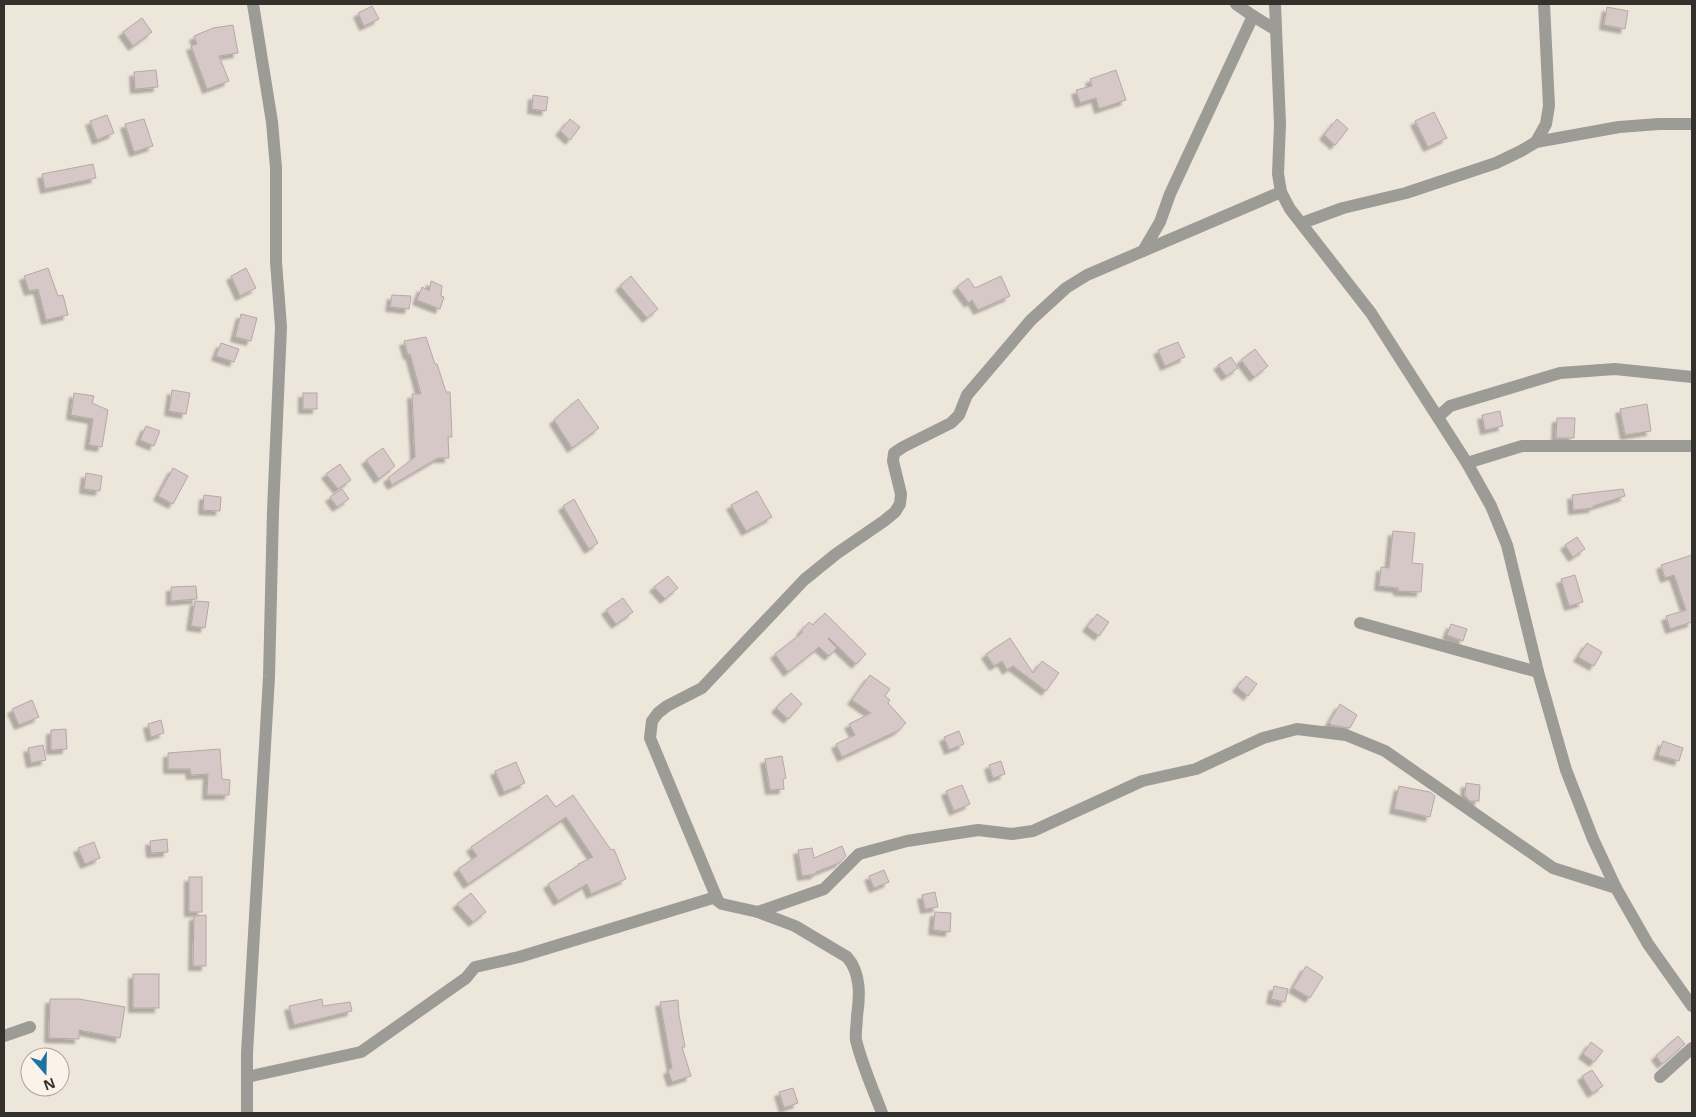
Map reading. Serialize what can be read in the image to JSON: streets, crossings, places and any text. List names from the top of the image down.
{
  "north": "bottom"
}
